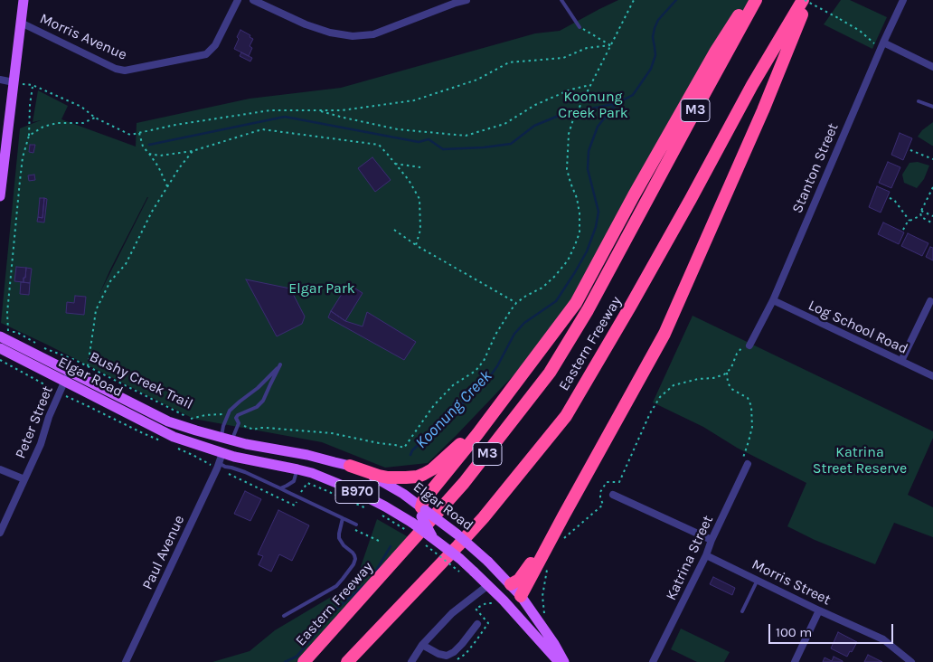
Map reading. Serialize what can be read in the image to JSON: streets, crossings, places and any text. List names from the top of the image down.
{
  "streets": {
    "highway": ["M3", "Eastern Freeway"],
    "main road": ["Elgar Road", "B970"],
    "street": [
      "Morris Avenue",
      "Stanton Street",
      "Log School Road",
      "Peter Street",
      "Paul Avenue",
      "Katrina Street",
      "Morris Street"
    ],
    "path": ["Bushy Creek Trail"]
  },
  "crossings": [
    ["Stanton Street", "Log School Road"],
    ["Elgar Road", "Bushy Creek Trail"],
    ["Elgar Road", "Peter Street"],
    ["Elgar Road", "Paul Avenue"],
    ["Katrina Street", "Morris Street"]
  ],
  "water": ["Koonung Creek"],
  "parks": ["Koonung Creek Park", "Elgar Park", "Katrina Street Reserve"],
  "scale_bar": "100 m"
}
